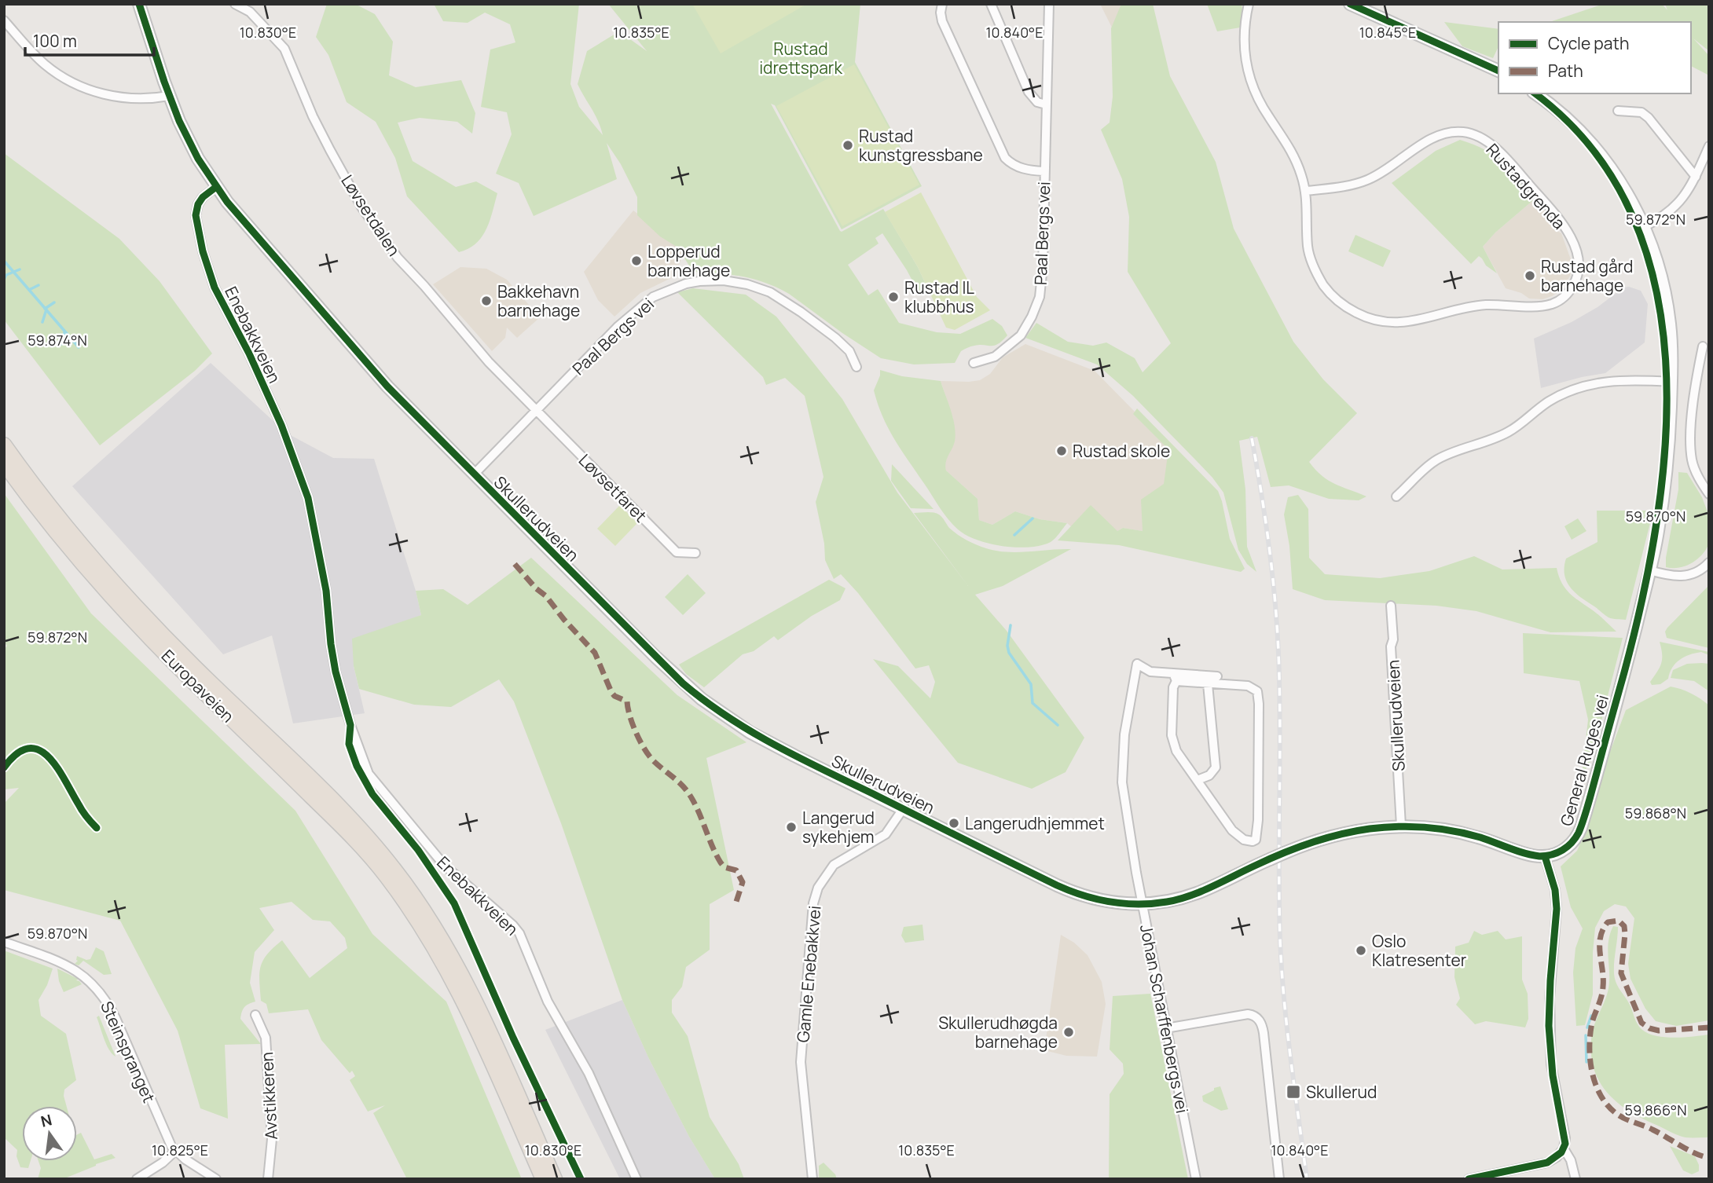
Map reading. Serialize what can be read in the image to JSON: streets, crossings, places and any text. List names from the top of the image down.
{
  "streets": {
    "highway": ["Europaveien"],
    "main road": ["Skullerudveien", "General Ruges vei"],
    "street": [
      "Rustadgrenda",
      "Løvsetdalen",
      "Paal Bergs vei",
      "Enebakkveien",
      "Løvsetfaret",
      "Gamle Enebakkvei",
      "Johan Scharffenbergs vei",
      "Steinspranget",
      "Avstikkeren"
    ]
  },
  "crossings": [
    ["Løvsetdalen", "Paal Bergs vei"],
    ["Løvsetdalen", "Løvsetfaret"],
    ["Paal Bergs vei", "Løvsetfaret"],
    ["Paal Bergs vei", "Skullerudveien"],
    ["Enebakkveien", "Skullerudveien"],
    ["Skullerudveien", "General Ruges vei"],
    ["Skullerudveien", "Gamle Enebakkvei"],
    ["Skullerudveien", "Johan Scharffenbergs vei"]
  ],
  "parks": ["Rustad idrettspark"],
  "places": {
    "other": [
      "Rustad kunstgressbane",
      "Lopperud barnehage",
      "Rustad gård barnehage",
      "Rustad IL klubbhus",
      "Bakkehavn barnehage",
      "Rustad skole",
      "Langerudhjemmet",
      "Langerud sykehjem",
      "Oslo Klatresenter",
      "Skullerudhøgda barnehage"
    ],
    "transit": ["Skullerud"]
  },
  "legend": ["Cycle path", "Path"],
  "scale_bar": "100 m",
  "north": "top",
  "coordinates": [
    "10.830°E",
    "10.835°E",
    "10.840°E",
    "10.845°E",
    "59.872°N",
    "59.874°N",
    "59.870°N",
    "59.868°N",
    "59.866°N",
    "10.825°E"
  ]
}
